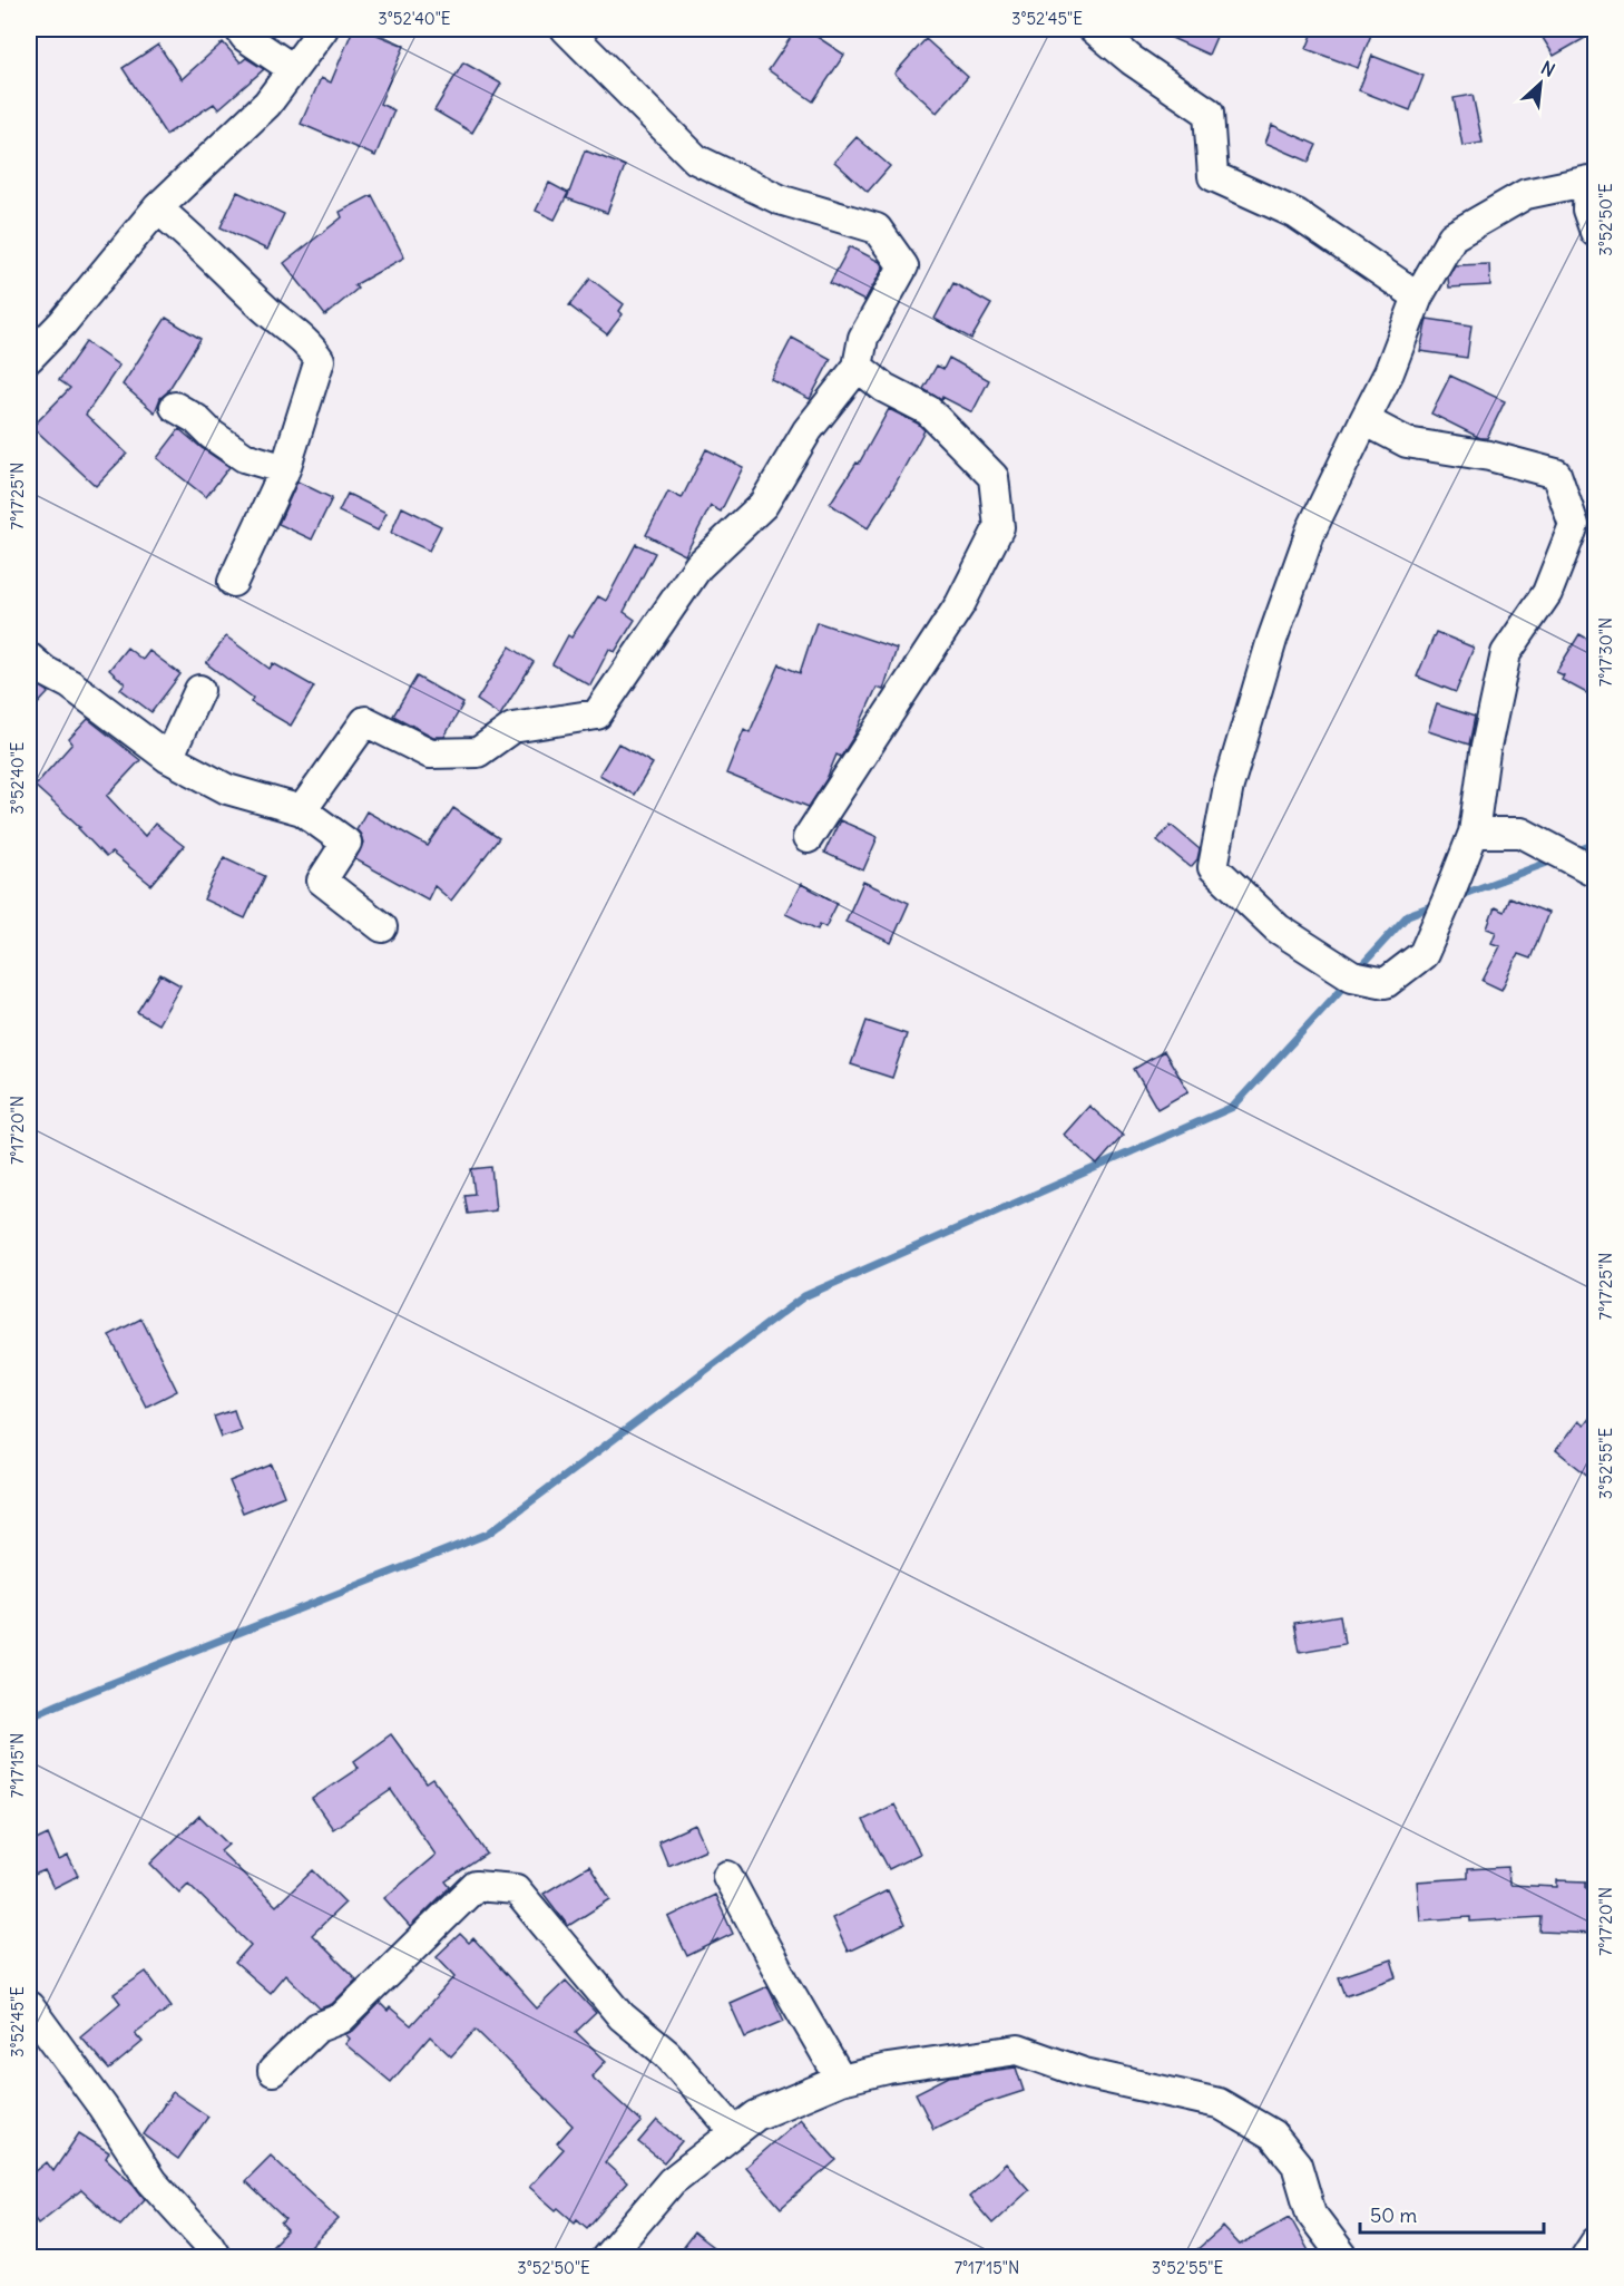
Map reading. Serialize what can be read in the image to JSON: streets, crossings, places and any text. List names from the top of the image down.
{
  "scale_bar": "50 m",
  "north": "top right",
  "coordinates": [
    "3°52'40\"E",
    "3°52'45\"E",
    "3°52'50\"E",
    "7°17'25\"N",
    "7°17'30\"N",
    "7°17'20\"N",
    "3°52'55\"E",
    "7°17'15\"N"
  ]
}
